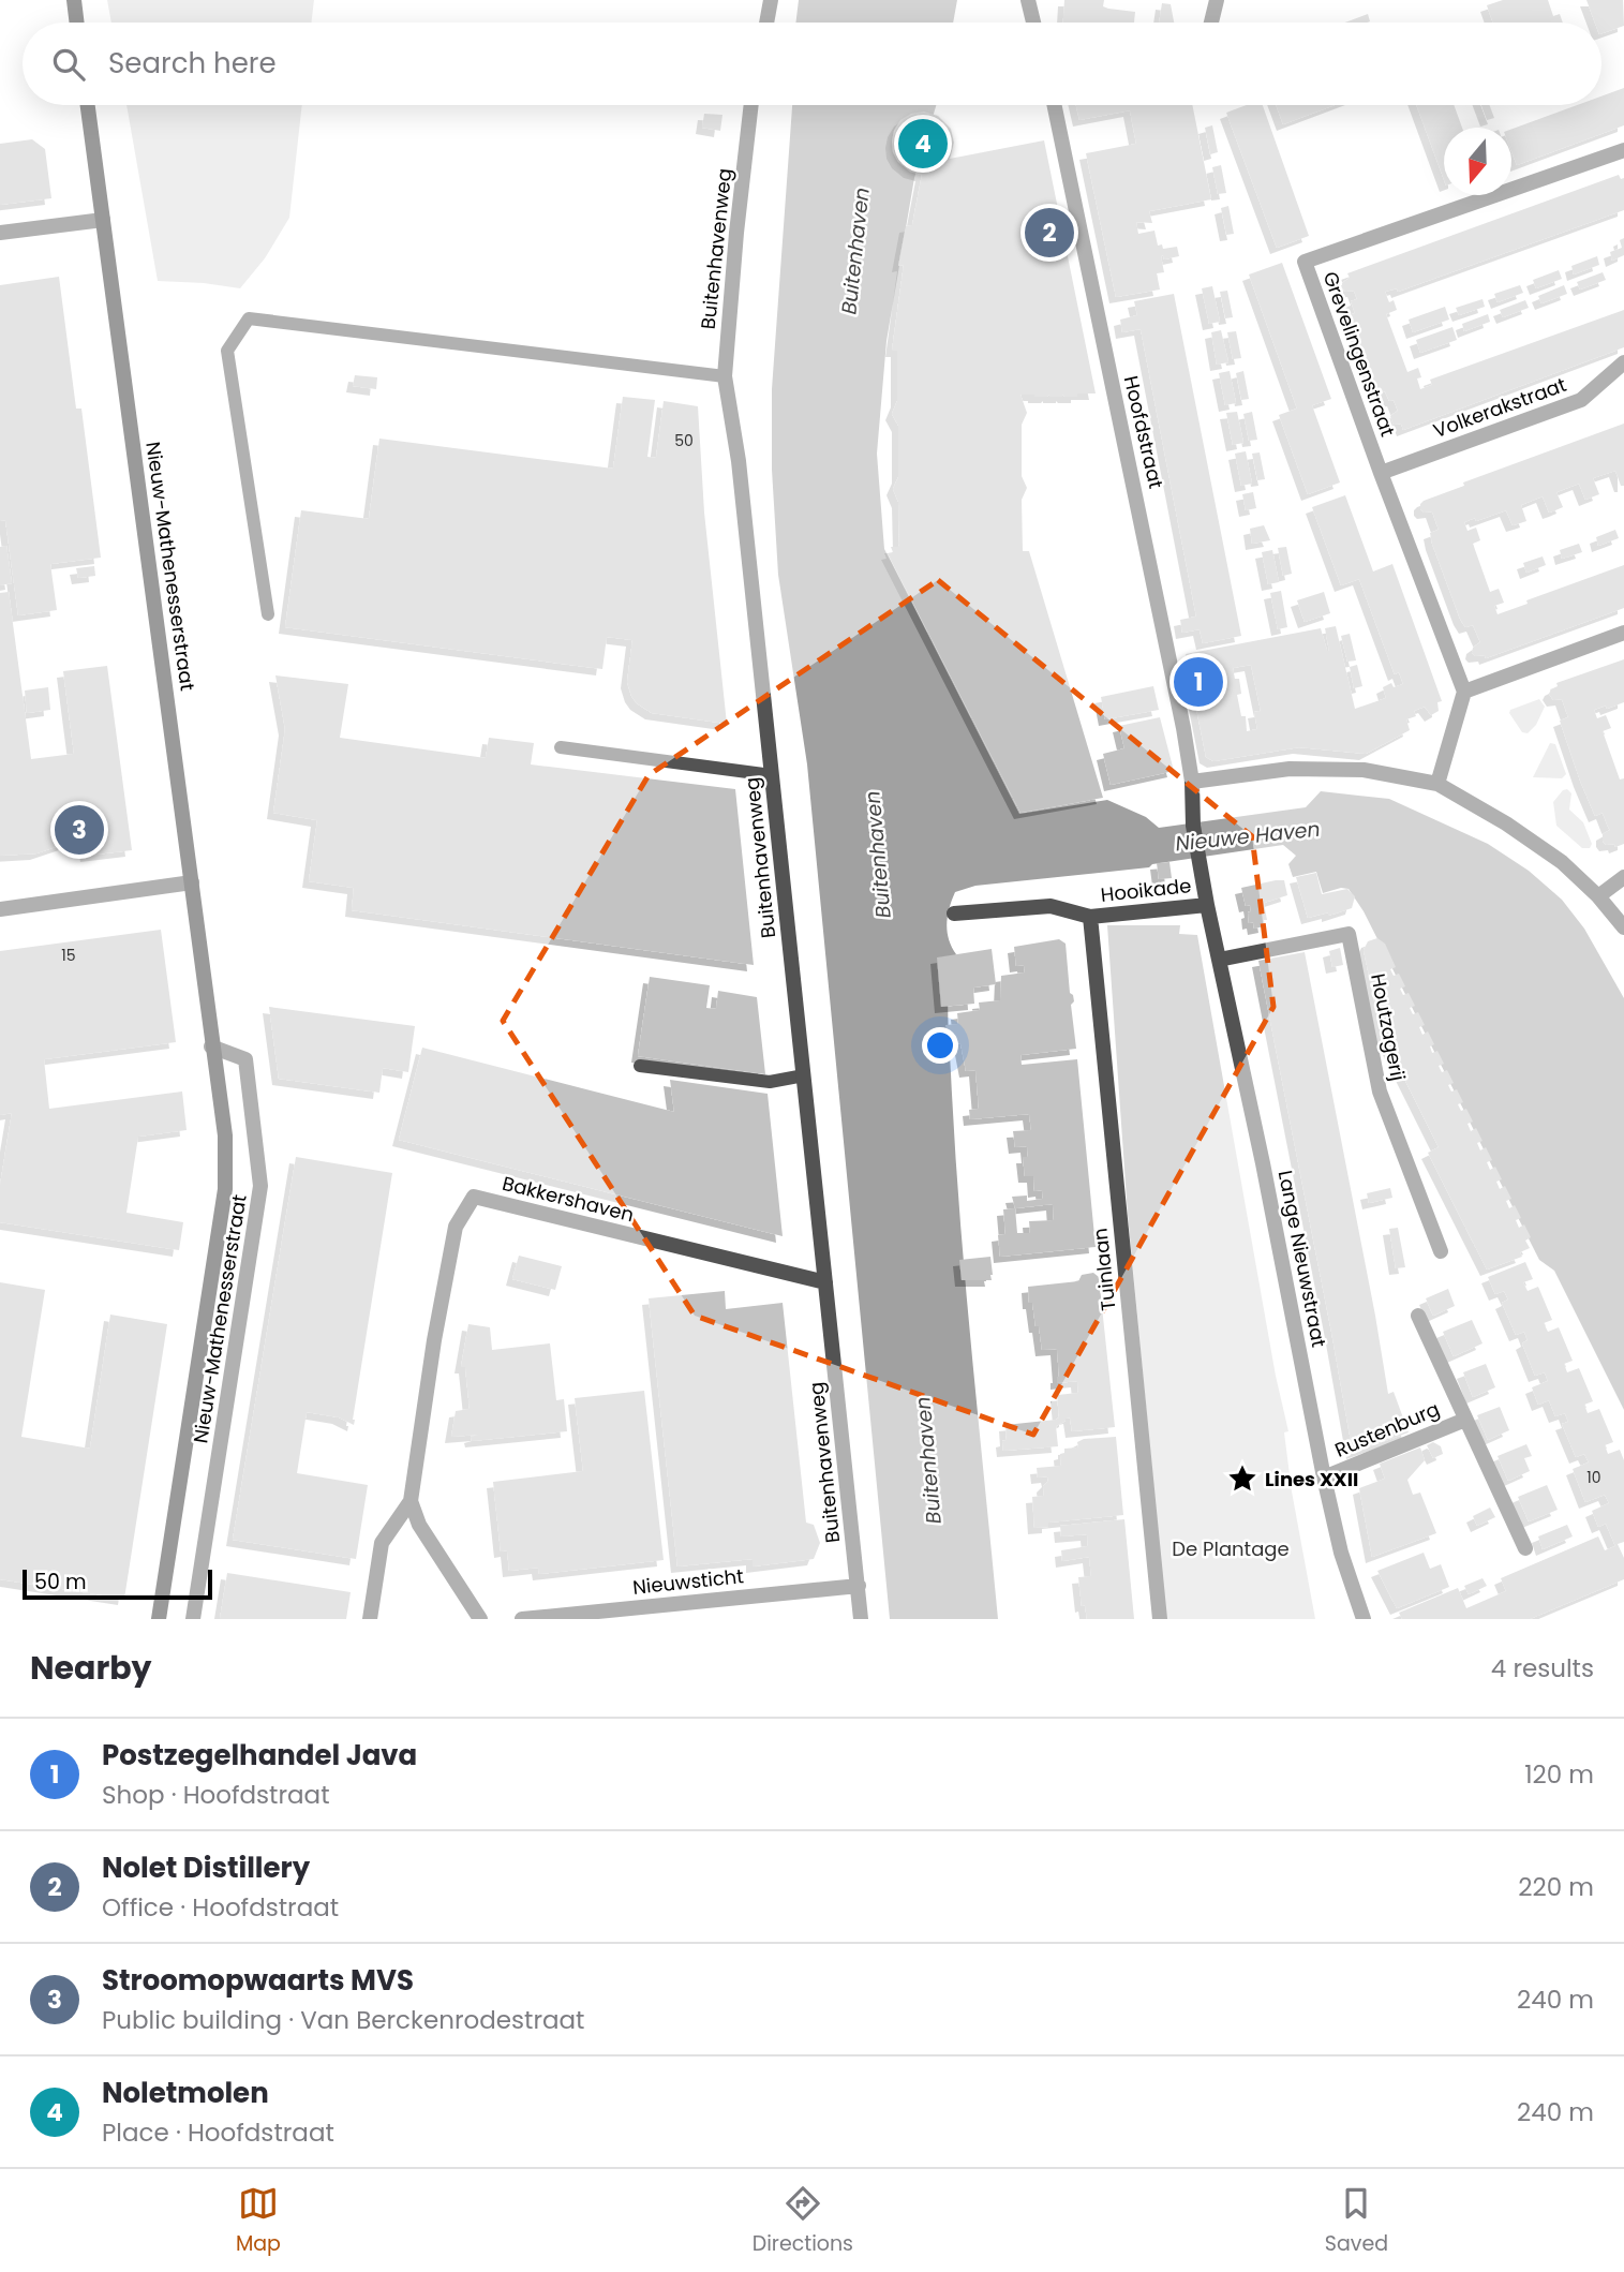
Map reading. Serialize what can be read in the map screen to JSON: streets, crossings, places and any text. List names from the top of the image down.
{
  "streets": {
    "street": [
      "Buitenhavenweg",
      "Grevelingenstraat",
      "Volkerakstraat",
      "Hoofdstraat",
      "Nieuw-Mathenesserstraat",
      "Hooikade",
      "Houtzagerij",
      "Bakkershaven",
      "Lange Nieuwstraat",
      "Tuinlaan",
      "Rustenburg",
      "Nieuwsticht"
    ]
  },
  "crossings": [
    ["Buitenhavenweg", "Bakkershaven"],
    ["Buitenhavenweg", "Nieuwsticht"],
    ["Grevelingenstraat", "Volkerakstraat"],
    ["Hoofdstraat", "Hooikade"],
    ["Hoofdstraat", "Lange Nieuwstraat"],
    ["Hooikade", "Lange Nieuwstraat"],
    ["Hooikade", "Tuinlaan"],
    ["Houtzagerij", "Lange Nieuwstraat"],
    ["Lange Nieuwstraat", "Rustenburg"]
  ],
  "water": ["Buitenhaven", "Nieuwe Haven"],
  "parks": ["De Plantage"],
  "places": {
    "place": ["Lines XXII"]
  },
  "house_numbers": ["50", "15", "10"],
  "scale_bar": "50 m",
  "north": "bottom",
  "page": {
    "search": "Search here",
    "pins": [
      "4",
      "2",
      "1",
      "3"
    ],
    "scale": "50 m",
    "heading": ["Nearby", "4 results"],
    "list": [
      {
        "mark": "1",
        "name": "Postzegelhandel Java",
        "note": "Shop · Hoofdstraat",
        "value": "120 m"
      },
      {
        "mark": "2",
        "name": "Nolet Distillery",
        "note": "Office · Hoofdstraat",
        "value": "220 m"
      },
      {
        "mark": "3",
        "name": "Stroomopwaarts MVS",
        "note": "Public building · Van Berckenrodestraat",
        "value": "240 m"
      },
      {
        "mark": "4",
        "name": "Noletmolen",
        "note": "Place · Hoofdstraat",
        "value": "240 m"
      }
    ],
    "nav": ["Map", "Directions", "Saved"]
  }
}
